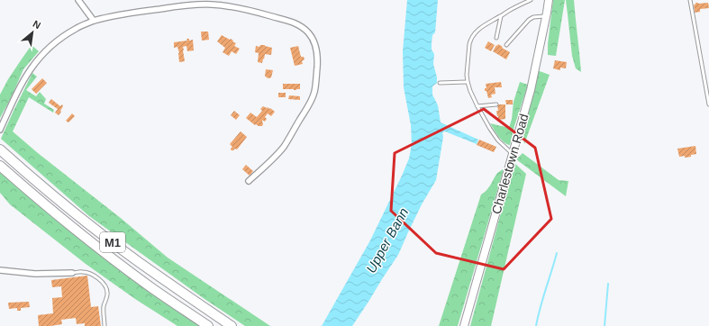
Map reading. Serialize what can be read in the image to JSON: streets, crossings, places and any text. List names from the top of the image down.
{
  "streets": {
    "highway": ["M1"],
    "main road": ["Charlestown Road"]
  },
  "water": ["Upper Bann"],
  "north": "top right"
}
